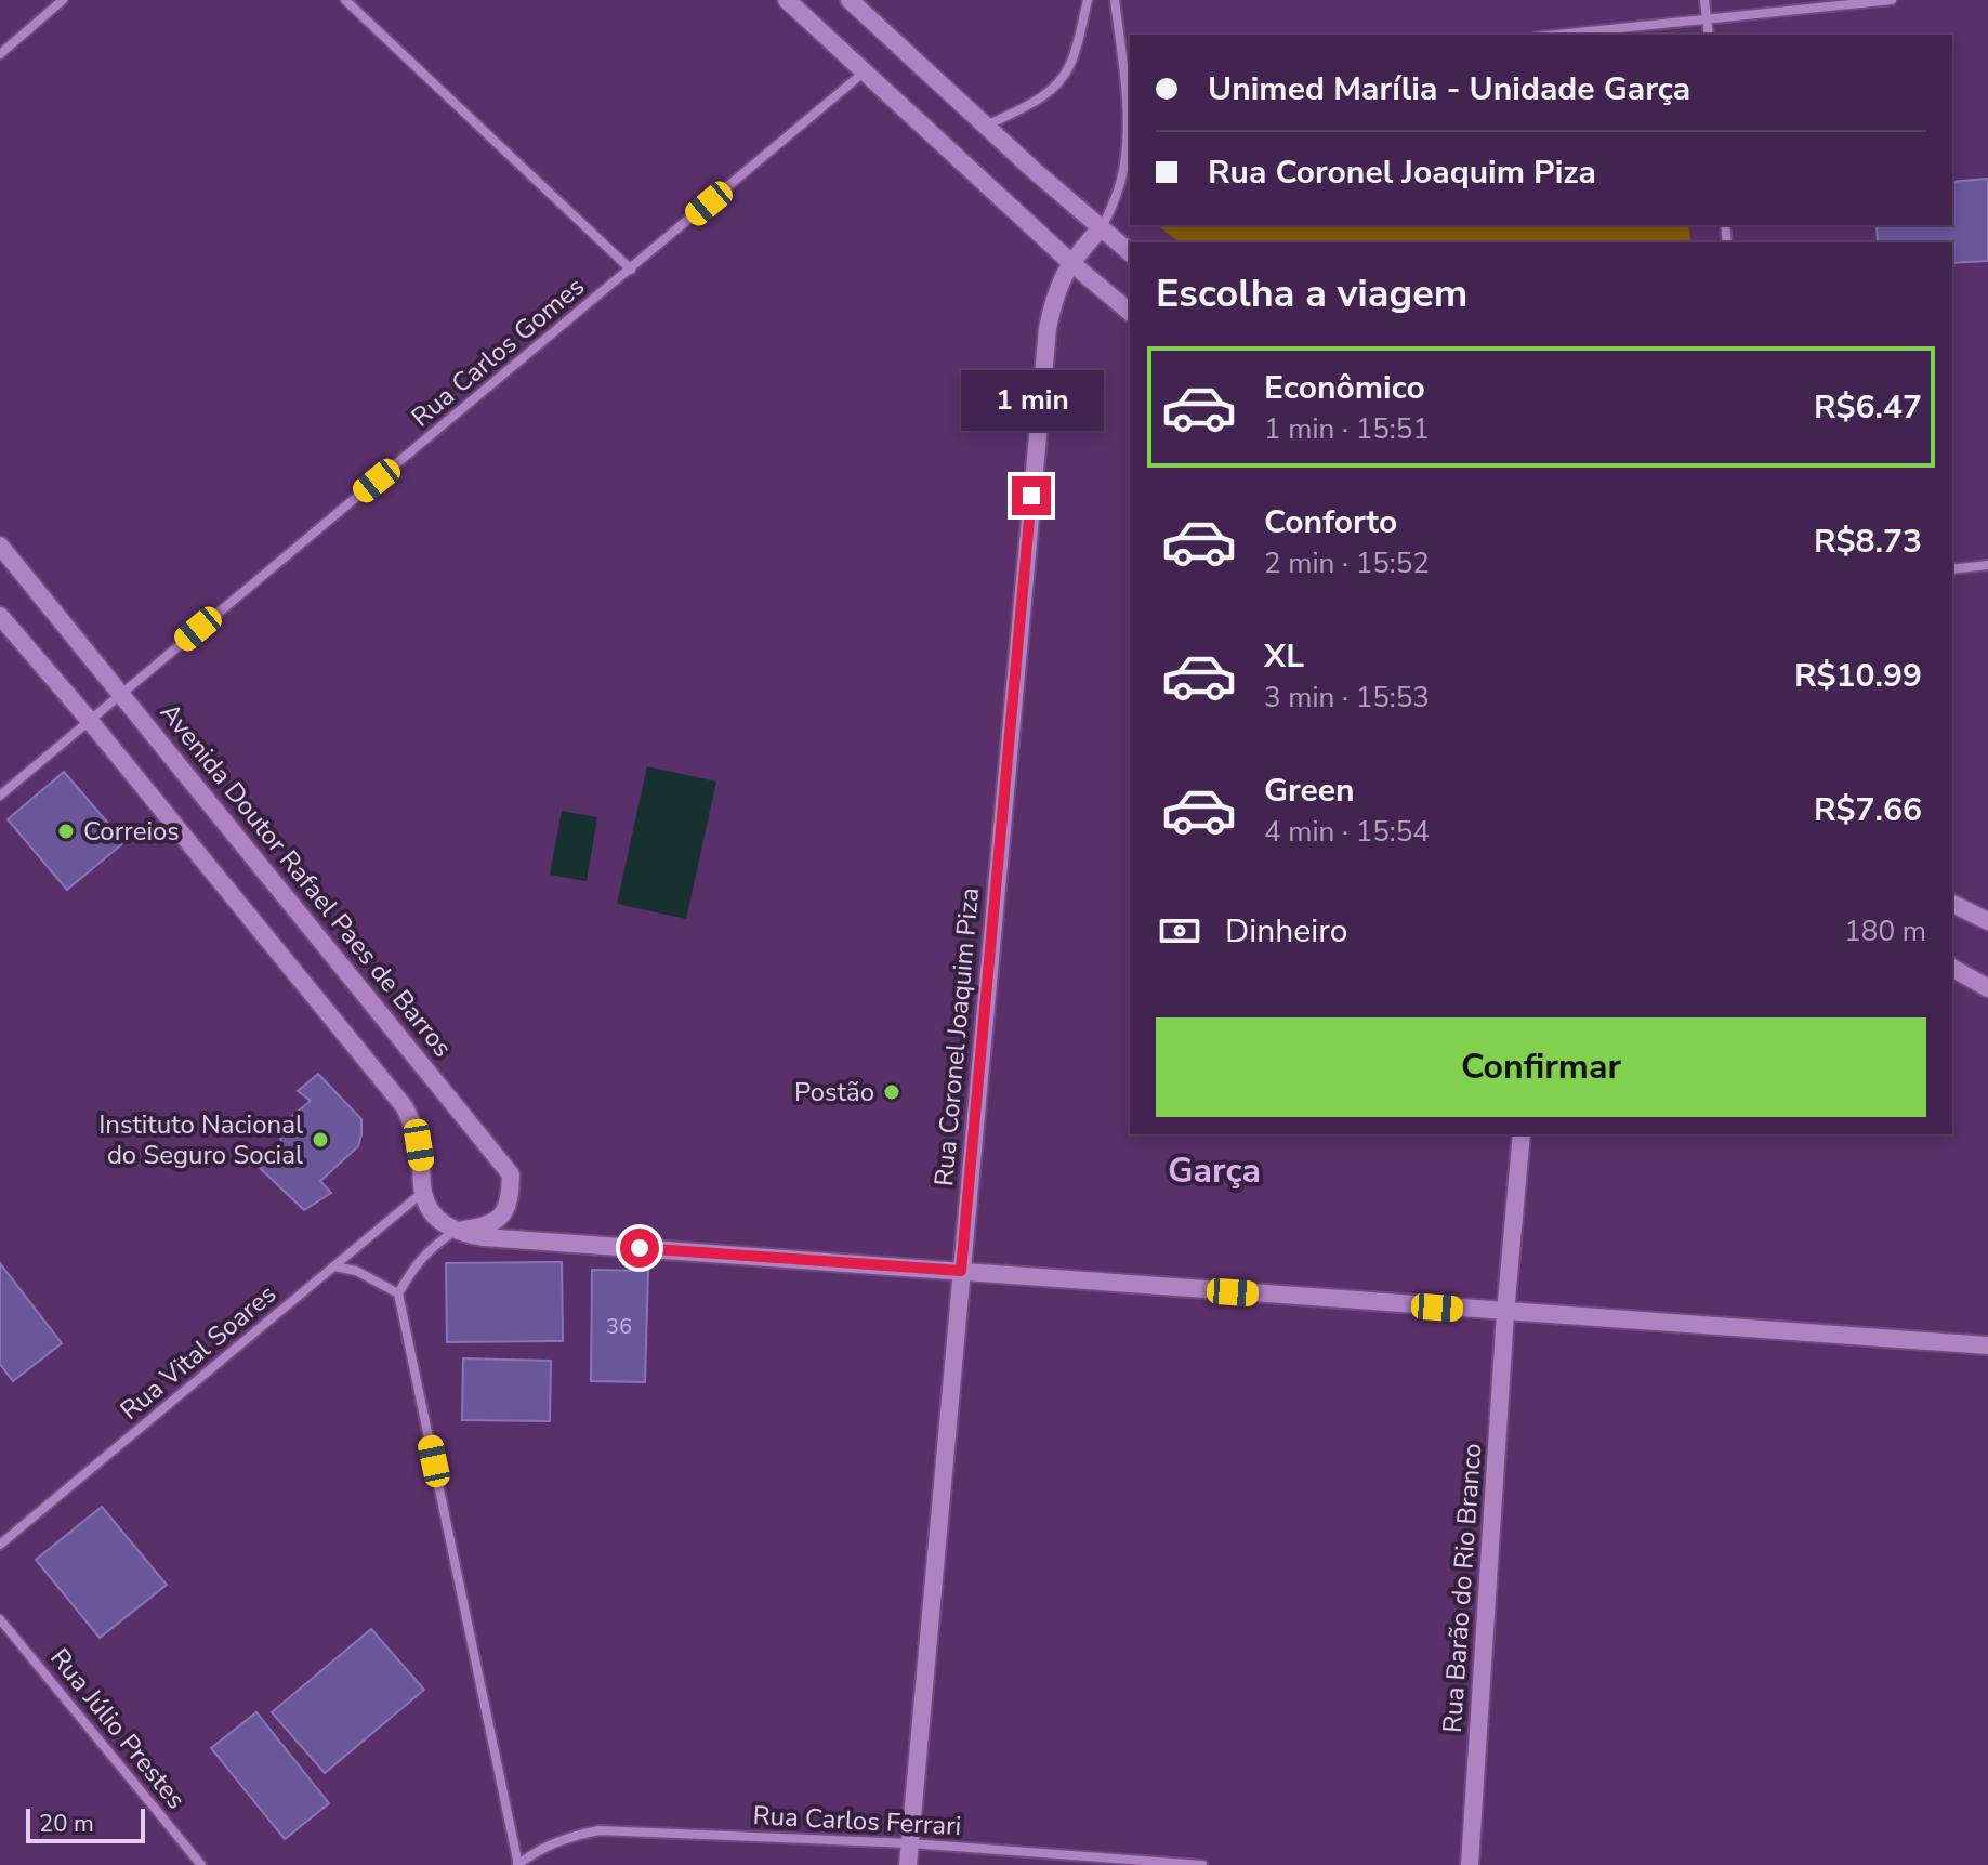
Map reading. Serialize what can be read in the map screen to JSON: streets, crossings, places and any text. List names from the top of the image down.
{
  "streets": {
    "main road": ["Avenida Doutor Rafael Paes de Barros", "Rua Coronel Joaquim Piza", "Rua Barão do Rio Branco"],
    "street": [
      "Rua Carlos Gomes",
      "Rua Vital Soares",
      "Rua Júlio Prestes",
      "Rua Carlos Ferrari"
    ]
  },
  "crossings": [
    ["Rua Carlos Gomes", "Avenida Doutor Rafael Paes de Barros"],
    ["Rua Coronel Joaquim Piza", "Rua Carlos Ferrari"]
  ],
  "districts": ["Garça"],
  "places": ["Correios", "Postão", "Instituto Nacional do Seguro Social"],
  "house_numbers": ["36"],
  "scale_bar": "20 m",
  "page": {
    "banner": ["Unimed Marília - Unidade Garça", "Rua Coronel Joaquim Piza"],
    "heading": "Escolha a viagem",
    "list": [
      {
        "name": "Econômico",
        "note": "1 min · 15:51",
        "value": "R$6.47"
      },
      {
        "name": "Conforto",
        "note": "2 min · 15:52",
        "value": "R$8.73"
      },
      {
        "name": "XL",
        "note": "3 min · 15:53",
        "value": "R$10.99"
      },
      {
        "name": "Green",
        "note": "4 min · 15:54",
        "value": "R$7.66"
      }
    ],
    "bubble": "1 min",
    "pay": ["Dinheiro", "180 m"],
    "buttons": "Confirmar",
    "scale": "20 m"
  }
}
